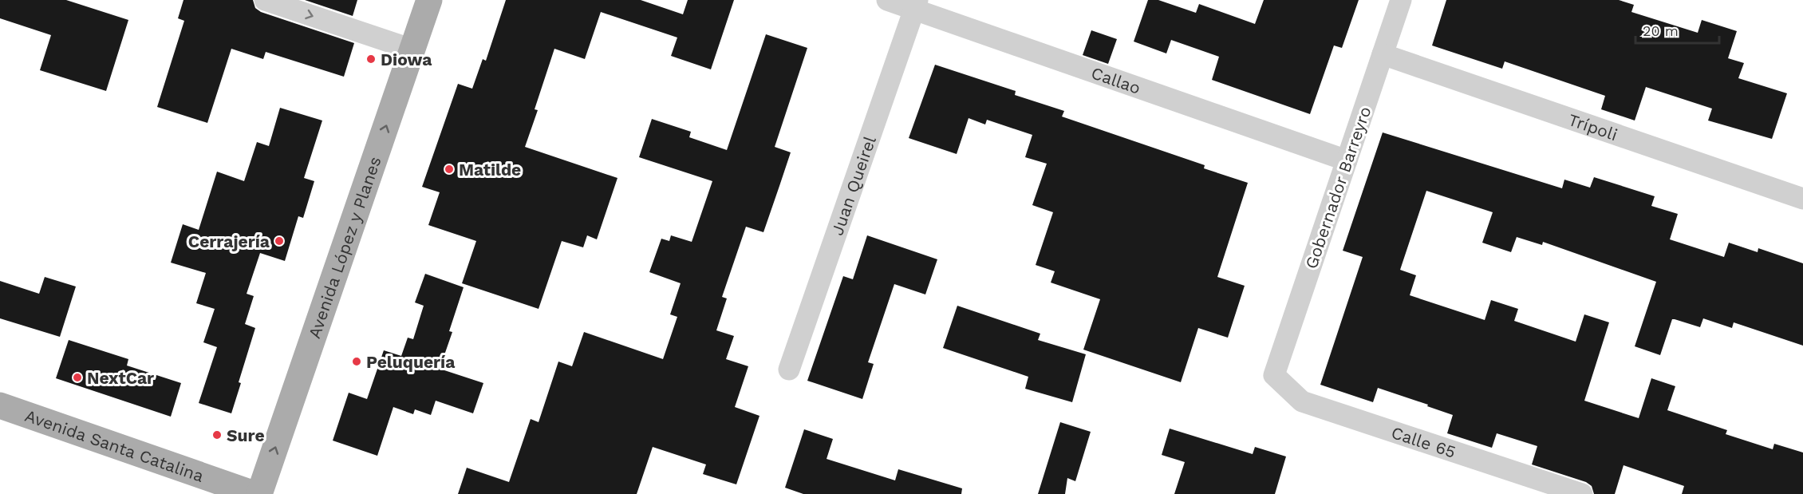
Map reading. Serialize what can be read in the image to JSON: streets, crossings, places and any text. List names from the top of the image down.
{
  "streets": {
    "main road": ["Avenida López y Planes", "Avenida Santa Catalina"],
    "street": [
      "Callao",
      "Trípoli",
      "Juan Queirel",
      "Gobernador Barreyro",
      "Calle 65"
    ]
  },
  "crossings": [
    ["Callao", "Juan Queirel"],
    ["Callao", "Gobernador Barreyro"],
    ["Trípoli", "Gobernador Barreyro"],
    ["Gobernador Barreyro", "Calle 65"]
  ],
  "one_way": ["Avenida López y Planes"],
  "places": [
    "Diowa",
    "Matilde",
    "Cerrajería",
    "Peluquería",
    "NextCar",
    "Sure"
  ],
  "scale_bar": "20 m"
}
